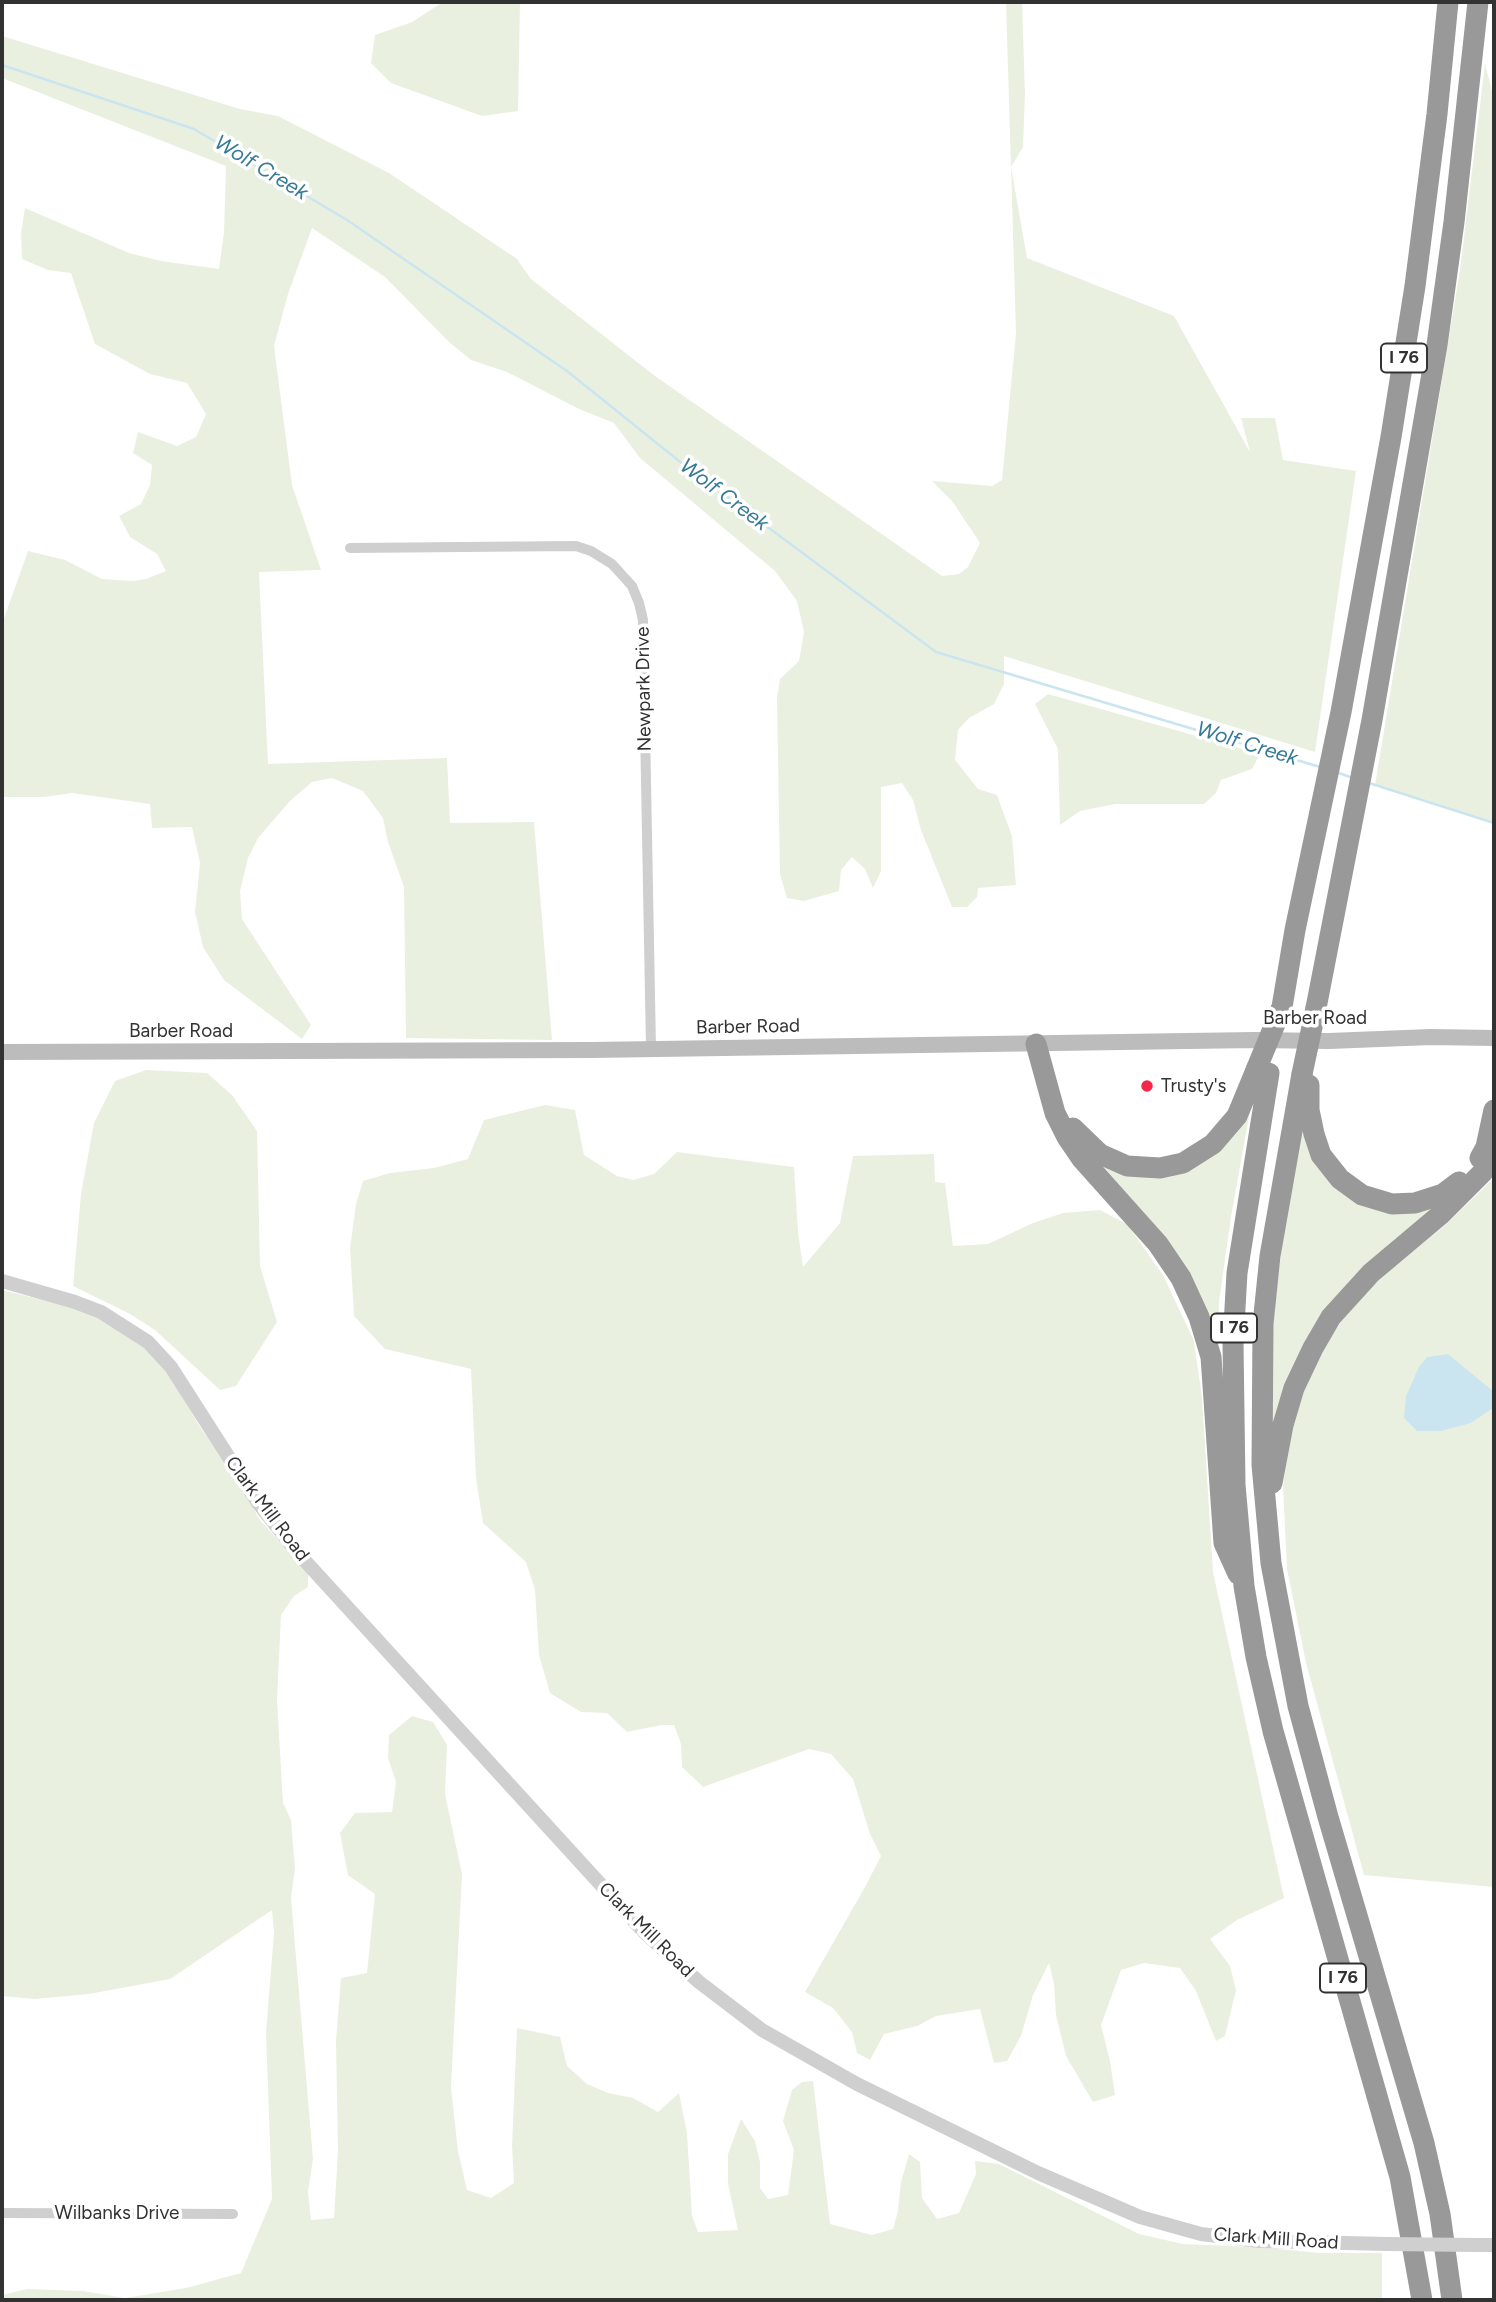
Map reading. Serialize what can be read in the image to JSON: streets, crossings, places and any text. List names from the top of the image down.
{
  "streets": {
    "highway": ["I 76"],
    "main road": ["Barber Road"],
    "street": ["Newpark Drive", "Clark Mill Road", "Wilbanks Drive"]
  },
  "crossings": [
    ["Newpark Drive", "Barber Road"]
  ],
  "water": ["Wolf Creek"],
  "places": ["Trusty's"]
}
